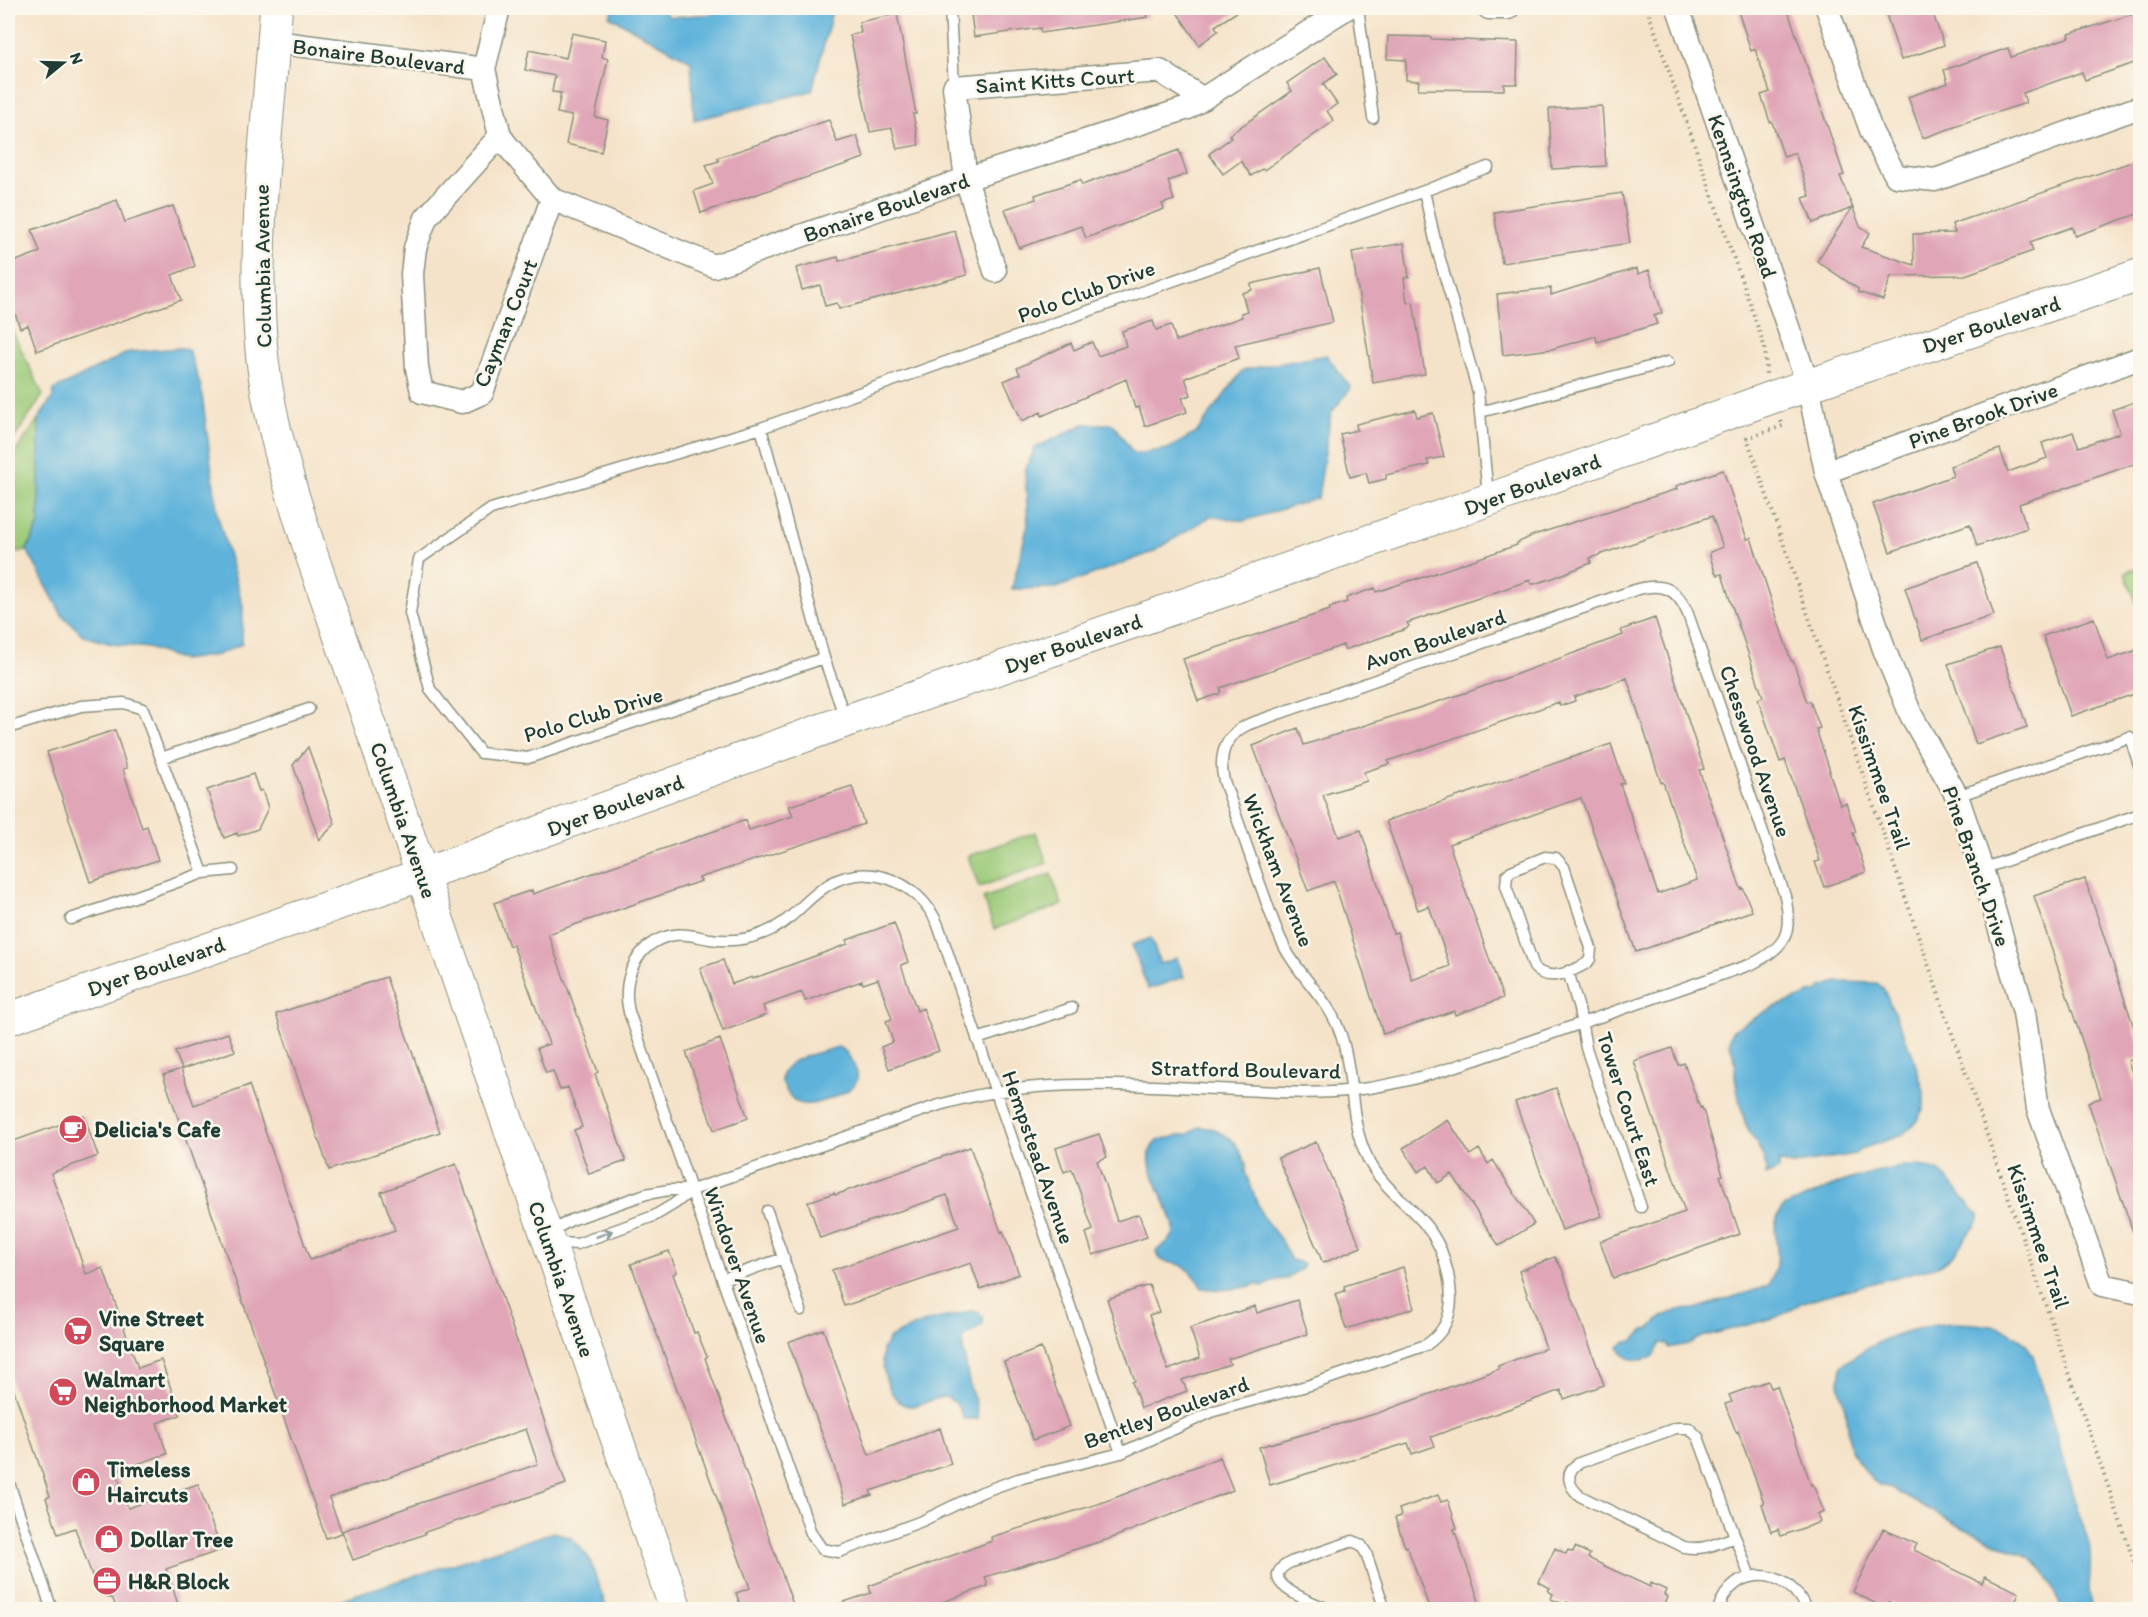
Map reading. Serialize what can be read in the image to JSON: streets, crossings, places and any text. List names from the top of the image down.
{
  "streets": {
    "main road": ["Columbia Avenue", "Dyer Boulevard"],
    "street": [
      "Bonaire Boulevard",
      "Saint Kitts Court",
      "Kennsington Road",
      "Cayman Court",
      "Pine Brook Drive",
      "Pine Branch Drive"
    ],
    "lane": [
      "Polo Club Drive",
      "Avon Boulevard",
      "Chesswood Avenue",
      "Wickham Avenue",
      "Stratford Boulevard",
      "Tower Court East",
      "Hempstead Avenue",
      "Windover Avenue",
      "Bentley Boulevard"
    ],
    "path": ["Kissimmee Trail"]
  },
  "crossings": [
    ["Bonaire Boulevard", "Saint Kitts Court"],
    ["Bonaire Boulevard", "Columbia Avenue"],
    ["Bonaire Boulevard", "Cayman Court"],
    ["Kennsington Road", "Dyer Boulevard"],
    ["Kennsington Road", "Pine Branch Drive"],
    ["Columbia Avenue", "Dyer Boulevard"],
    ["Columbia Avenue", "Stratford Boulevard"],
    ["Dyer Boulevard", "Kissimmee Trail"],
    ["Dyer Boulevard", "Pine Branch Drive"],
    ["Pine Brook Drive", "Pine Branch Drive"],
    ["Avon Boulevard", "Chesswood Avenue"],
    ["Avon Boulevard", "Wickham Avenue"],
    ["Chesswood Avenue", "Stratford Boulevard"],
    ["Wickham Avenue", "Stratford Boulevard"],
    ["Wickham Avenue", "Bentley Boulevard"],
    ["Stratford Boulevard", "Tower Court East"],
    ["Stratford Boulevard", "Hempstead Avenue"],
    ["Stratford Boulevard", "Windover Avenue"],
    ["Hempstead Avenue", "Windover Avenue"],
    ["Hempstead Avenue", "Bentley Boulevard"],
    ["Windover Avenue", "Bentley Boulevard"]
  ],
  "places": {
    "cafe": ["Delicia's Cafe"],
    "supermarket": ["Vine Street Square", "Walmart Neighborhood Market"],
    "shop": ["Timeless Haircuts", "Dollar Tree"],
    "office": ["H&R Block"]
  },
  "north": "right"
}
